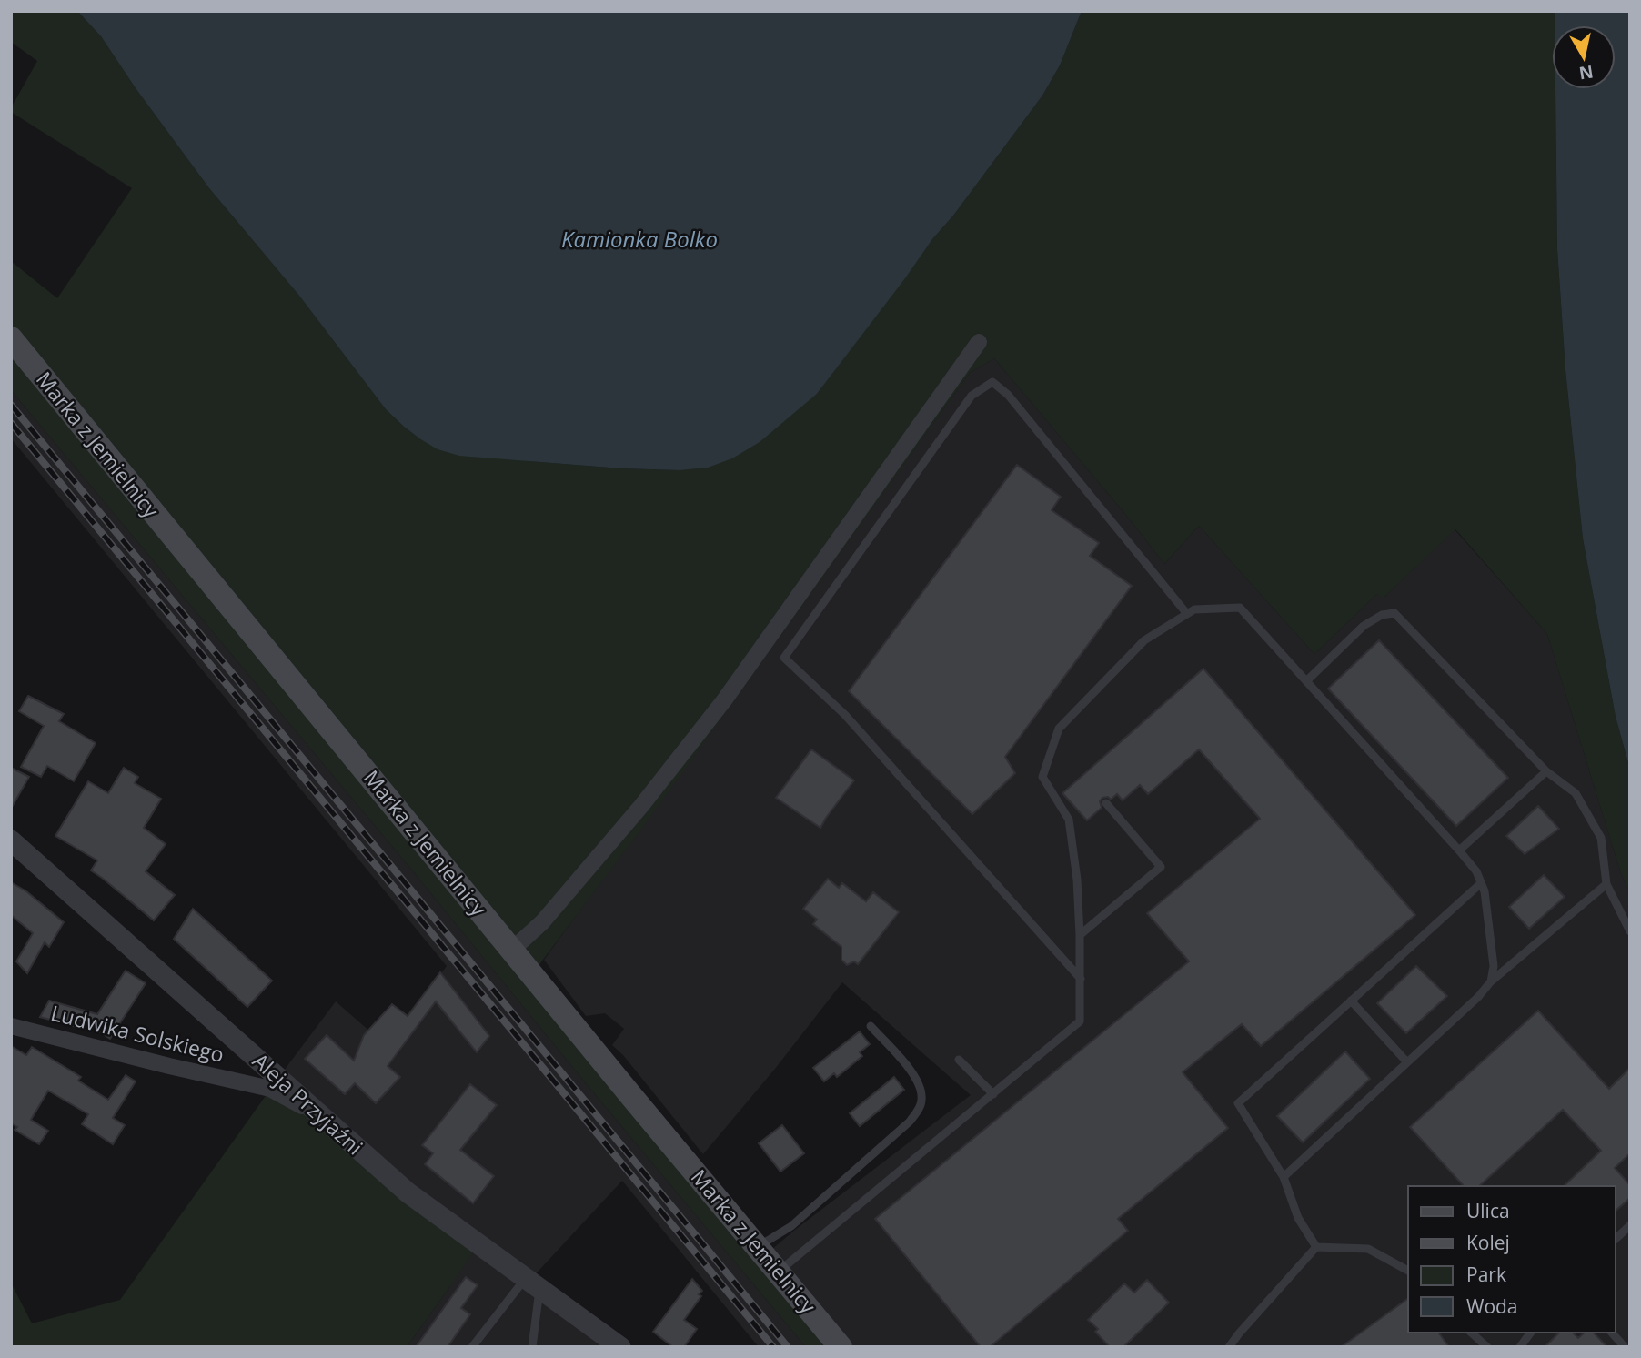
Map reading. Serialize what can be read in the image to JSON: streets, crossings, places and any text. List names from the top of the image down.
{
  "streets": {
    "main road": ["Marka z Jemielnicy"],
    "street": ["Ludwika Solskiego", "Aleja Przyjaźni"]
  },
  "crossings": [
    ["Ludwika Solskiego", "Aleja Przyjaźni"]
  ],
  "water": ["Kamionka Bolko"],
  "legend": [
    "Ulica",
    "Kolej",
    "Park",
    "Woda"
  ],
  "north": "bottom"
}
